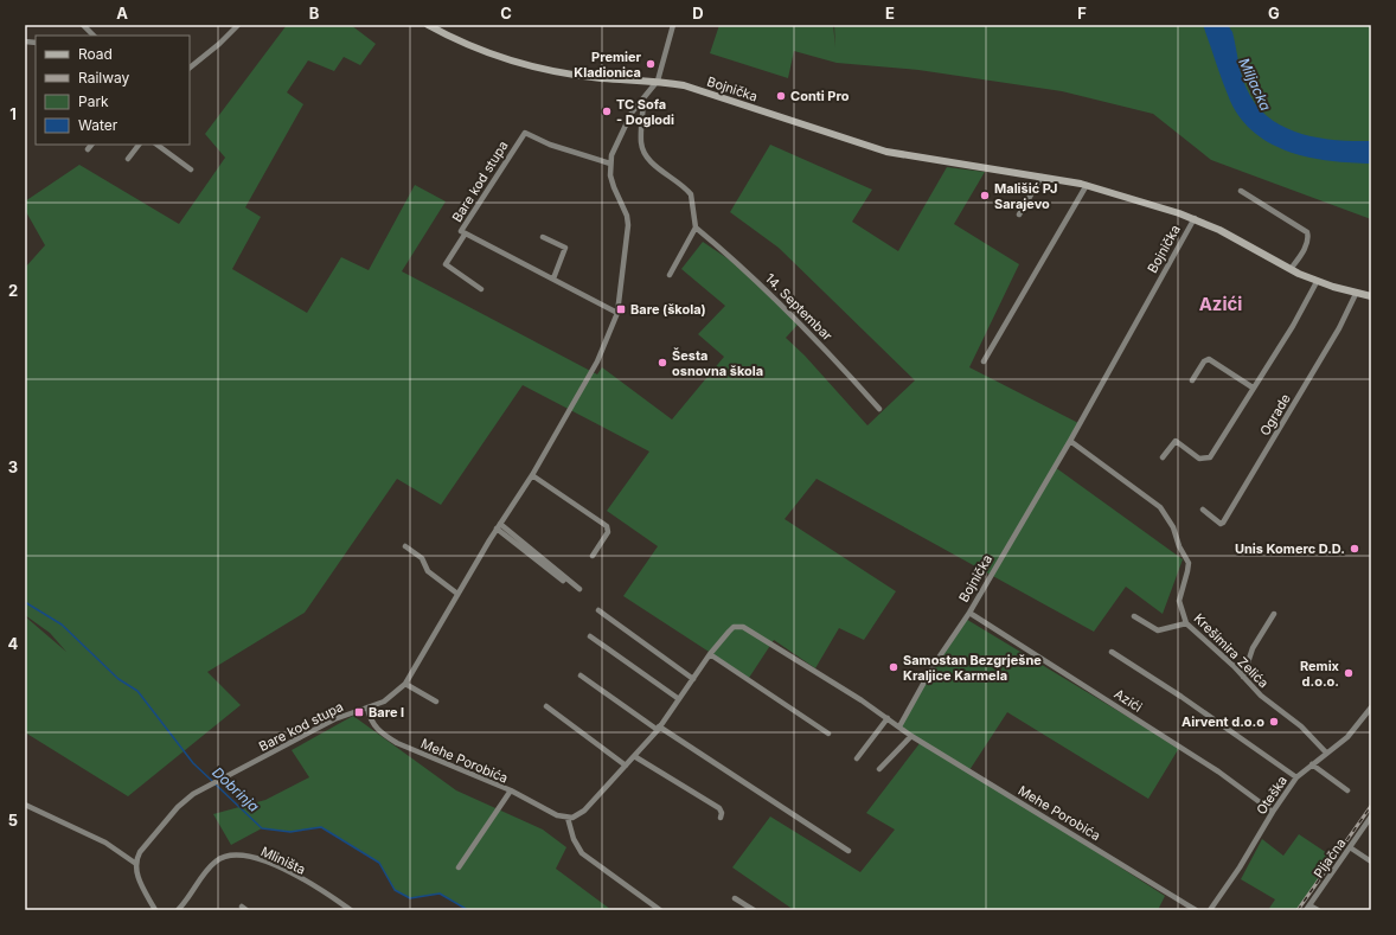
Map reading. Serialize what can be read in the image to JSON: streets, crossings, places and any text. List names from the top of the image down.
{
  "streets": {
    "main road": ["Bojnička"],
    "street": [
      "Bare kod stupa",
      "14. Septembar",
      "Ograde",
      "Krešimira Zelića",
      "Azići",
      "Mehe Porobića",
      "Oteška",
      "Pijačna",
      "Mliništa"
    ]
  },
  "crossings": [
    ["Bojnička", "Bare kod stupa"],
    ["Bojnička", "Ograde"],
    ["Bojnička", "Krešimira Zelića"],
    ["Bojnička", "Azići"],
    ["Bojnička", "Mehe Porobića"],
    ["Bare kod stupa", "Mehe Porobića"],
    ["Krešimira Zelića", "Oteška"],
    ["Azići", "Oteška"]
  ],
  "districts": ["Azići"],
  "water": ["Miljacka", "Dobrinja"],
  "places": {
    "other": [
      "Premier Kladionica",
      "Conti Pro",
      "TC Sofa - Doglodi",
      "Mališić PJ Sarajevo",
      "Šesta osnovna škola",
      "Unis Komerc D.D.",
      "Samostan Bezgrješne Kraljice Karmela",
      "Remix d.o.o.",
      "Airvent d.o.o"
    ],
    "transit": ["Bare (škola)", "Bare I"]
  },
  "legend": [
    "Road",
    "Railway",
    "Park",
    "Water"
  ],
  "grid": {
    "columns": [
      "A",
      "B",
      "C",
      "D",
      "E",
      "F",
      "G"
    ],
    "rows": [
      "1",
      "2",
      "3",
      "4",
      "5"
    ]
  }
}
